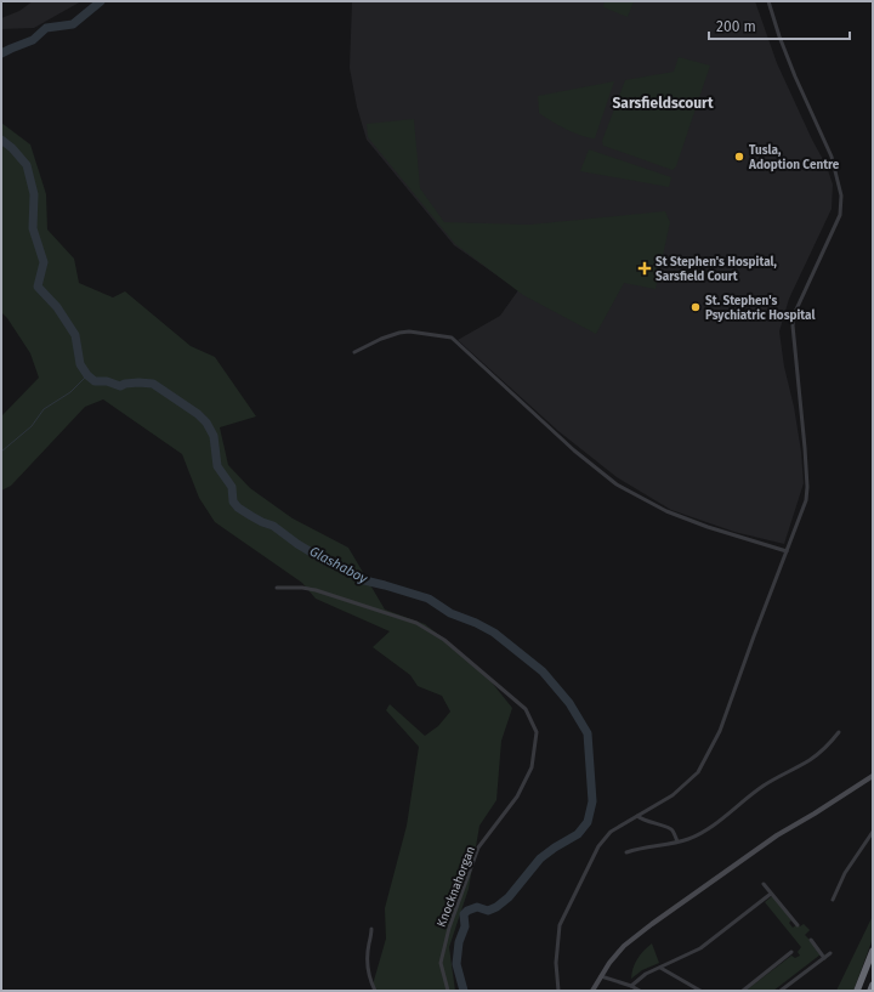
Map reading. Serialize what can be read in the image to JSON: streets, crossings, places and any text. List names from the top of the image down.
{
  "streets": {
    "street": ["Knocknahorgan"]
  },
  "districts": ["Sarsfieldscourt"],
  "water": ["Glashaboy"],
  "places": {
    "other": ["Tusla, Adoption Centre", "St. Stephen's Psychiatric Hospital"],
    "health": ["St Stephen's Hospital, Sarsfield Court"]
  },
  "scale_bar": "200 m"
}
